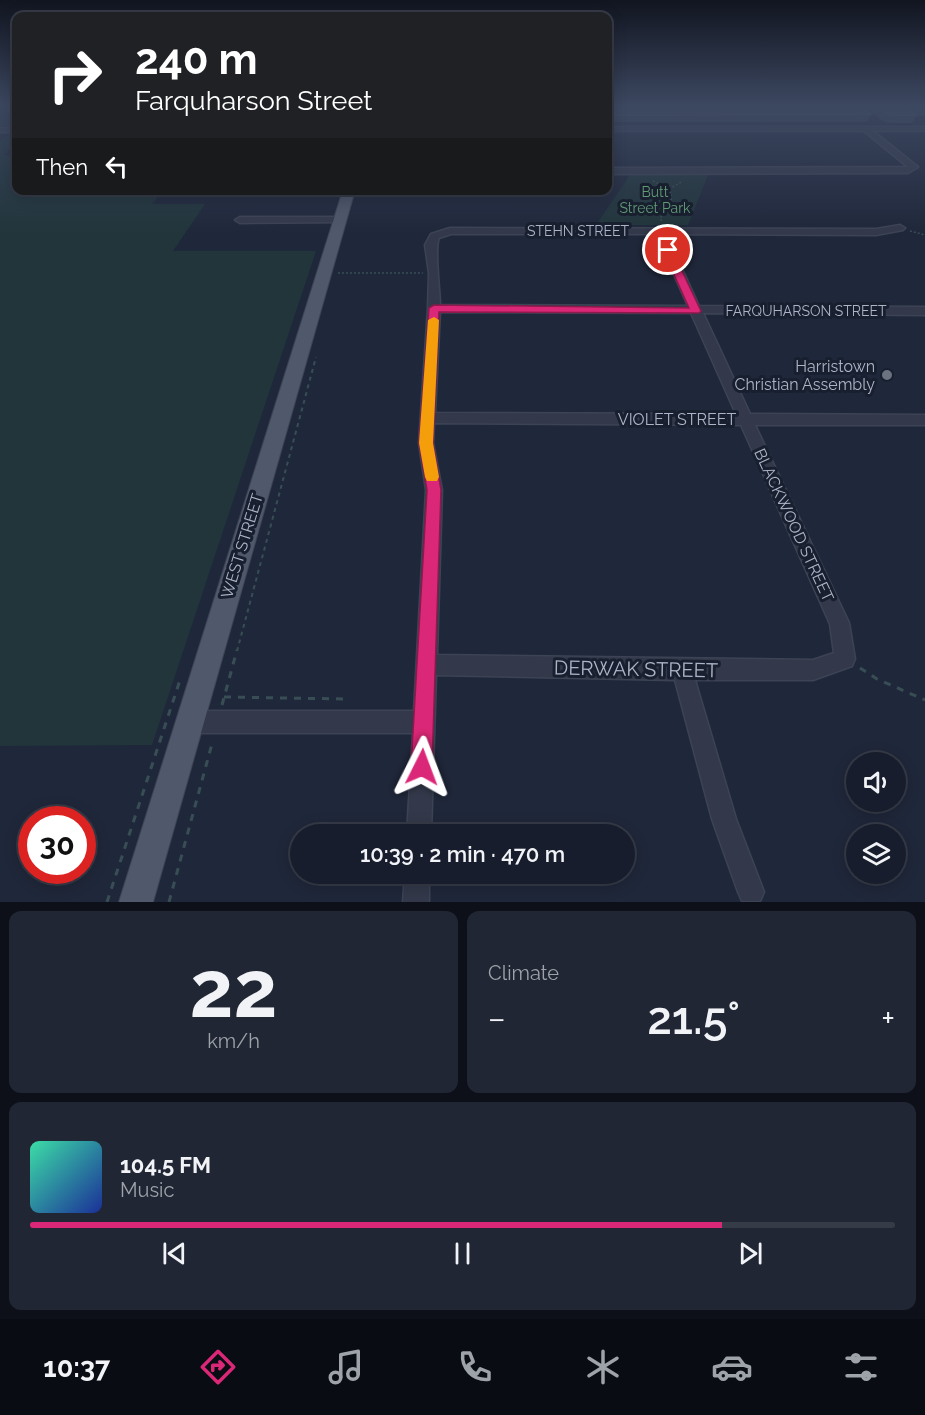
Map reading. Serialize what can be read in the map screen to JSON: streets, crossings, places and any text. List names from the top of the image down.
{
  "streets": {
    "main road": ["WEST STREET"],
    "street": [
      "STEHN STREET",
      "FARQUHARSON STREET",
      "VIOLET STREET",
      "BLACKWOOD STREET",
      "DERWAK STREET"
    ]
  },
  "crossings": [
    ["STEHN STREET", "BLACKWOOD STREET"],
    ["FARQUHARSON STREET", "BLACKWOOD STREET"],
    ["VIOLET STREET", "BLACKWOOD STREET"],
    ["BLACKWOOD STREET", "DERWAK STREET"]
  ],
  "parks": ["Butt Street Park"],
  "places": ["Harristown Christian Assembly"],
  "page": {
    "turn": ["240 m", "Farquharson Street"],
    "then": "Then",
    "limit": "30",
    "trip": "10:39 · 2 min · 470 m",
    "tile": [
      ["22", "km/h"],
      "Climate"
    ],
    "heat": ["−", "21.5°", "+"],
    "song": ["104.5 FM", "Music"],
    "tabs": "10:37"
  }
}
